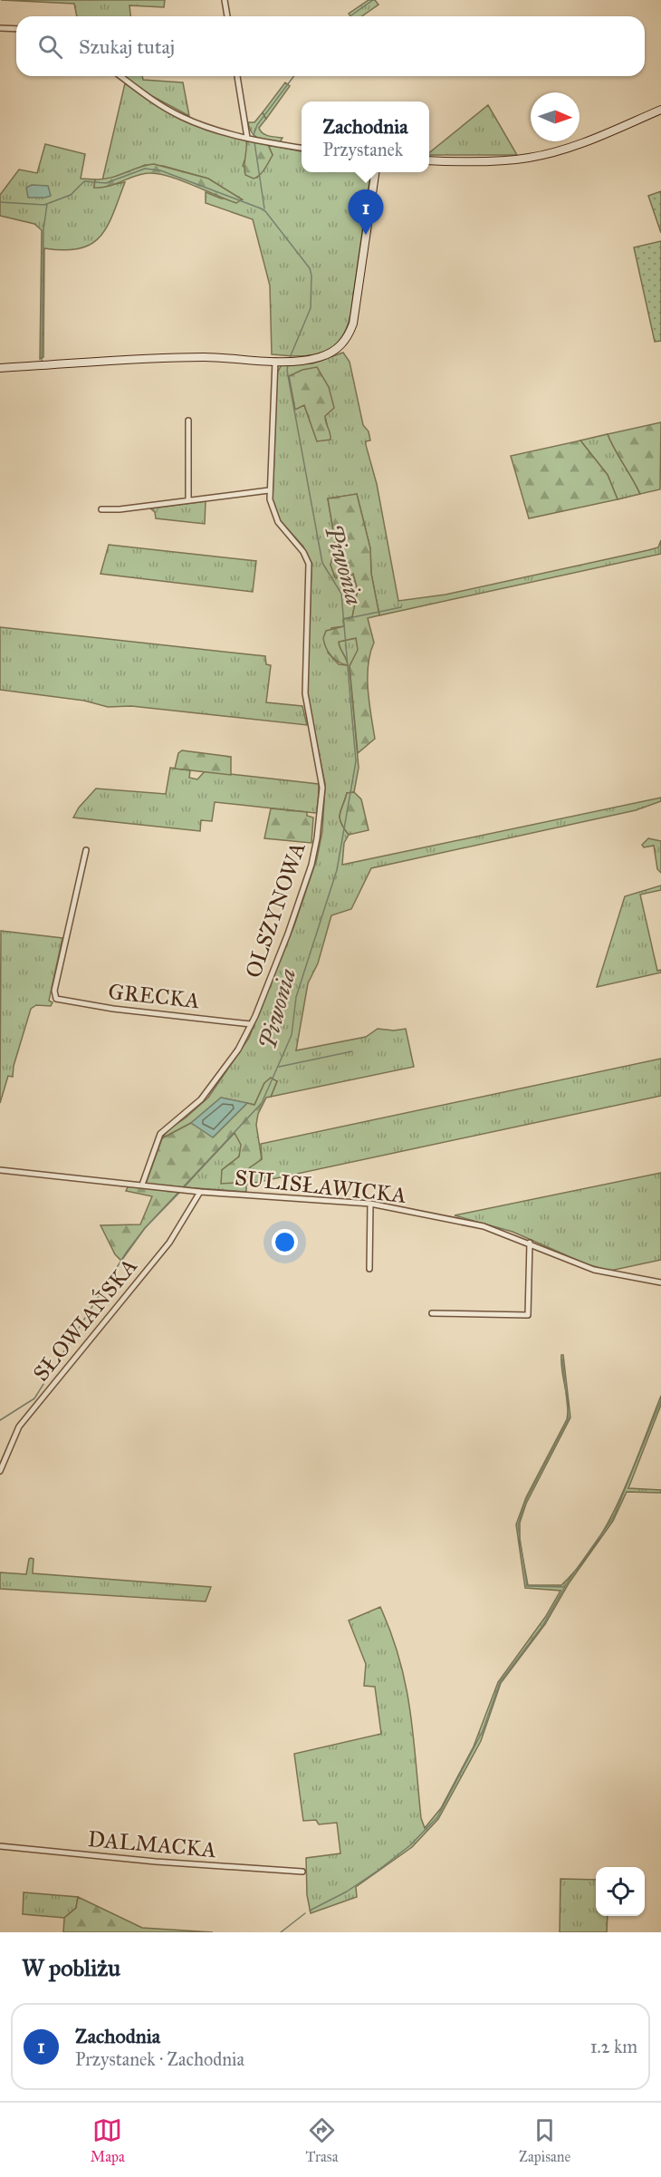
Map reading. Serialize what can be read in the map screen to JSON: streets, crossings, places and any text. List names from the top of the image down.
{
  "streets": {
    "street": [
      "OLSZYNOWA",
      "GRECKA",
      "SULISŁAWICKA",
      "SŁOWIAŃSKA",
      "DALMACKA"
    ]
  },
  "crossings": [
    ["OLSZYNOWA", "GRECKA"],
    ["OLSZYNOWA", "SULISŁAWICKA"],
    ["SULISŁAWICKA", "SŁOWIAŃSKA"]
  ],
  "water": ["Piwonia"],
  "north": "right",
  "page": {
    "search": "Szukaj tutaj",
    "popup": ["Zachodnia", "Przystanek"],
    "pins": "1",
    "heading": "W pobliżu",
    "list": [
      {
        "mark": "1",
        "name": "Zachodnia",
        "note": "Przystanek · Zachodnia",
        "value": "1.2 km"
      }
    ],
    "nav": ["Mapa", "Trasa", "Zapisane"]
  }
}
